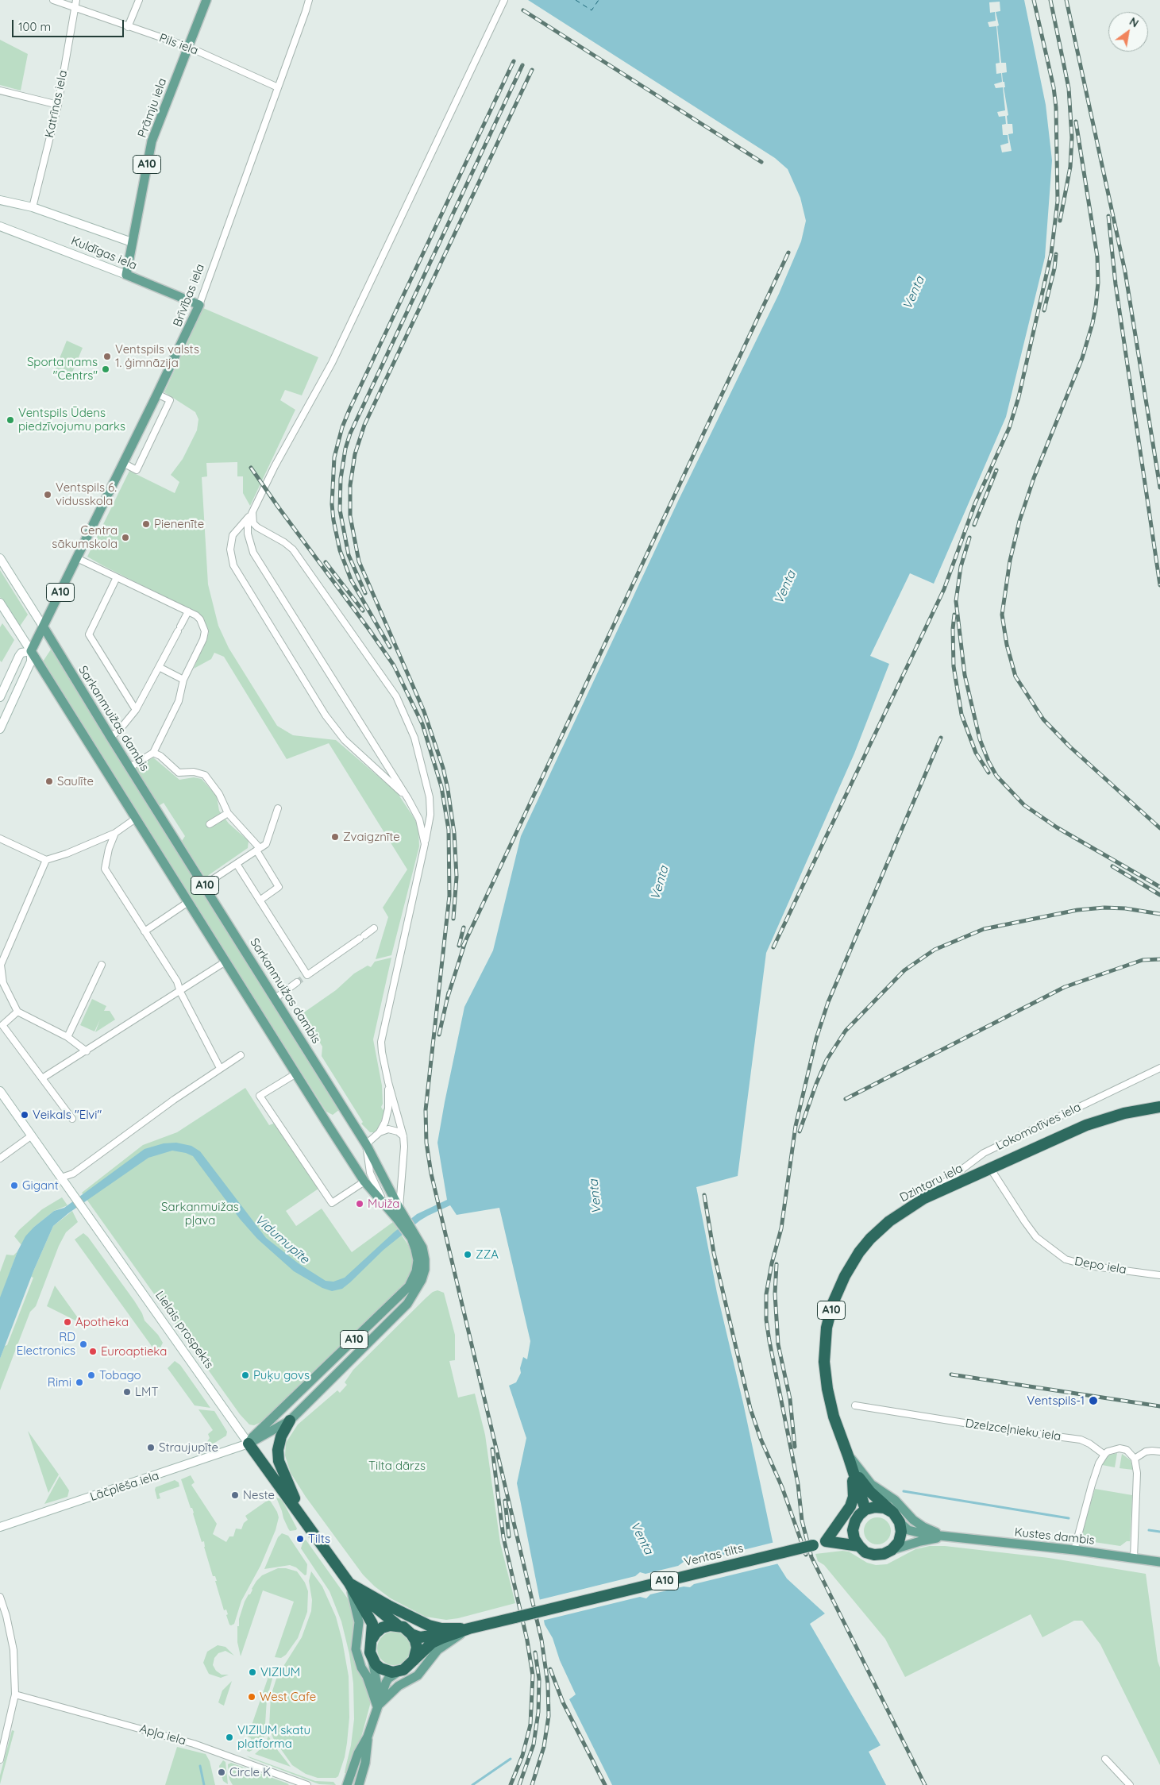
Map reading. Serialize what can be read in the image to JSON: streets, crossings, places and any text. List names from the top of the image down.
{
  "streets": {
    "highway": [
      "A10",
      "Dzintaru iela",
      "Lielais prospekts",
      "Ventas tilts"
    ],
    "main road": [
      "Prāmju iela",
      "Kuldīgas iela",
      "Brīvības iela",
      "Sarkanmuižas dambis",
      "Lāčplēša iela",
      "Kustes dambis"
    ],
    "street": [
      "Pils iela",
      "Katrīnas iela",
      "Lokomotīves iela",
      "Depo iela",
      "Dzelzceļnieku iela",
      "Apļa iela"
    ]
  },
  "crossings": [
    ["Pils iela", "Katrīnas iela"],
    ["Pils iela", "Prāmju iela"],
    ["Pils iela", "Brīvības iela"],
    ["Katrīnas iela", "Kuldīgas iela"],
    ["Prāmju iela", "Kuldīgas iela"],
    ["A10", "Sarkanmuižas dambis"],
    ["A10", "Dzintaru iela"],
    ["A10", "Lielais prospekts"],
    ["A10", "Ventas tilts"],
    ["Kuldīgas iela", "Brīvības iela"],
    ["Brīvības iela", "Sarkanmuižas dambis"],
    ["Sarkanmuižas dambis", "Lielais prospekts"],
    ["Sarkanmuižas dambis", "Lāčplēša iela"],
    ["Lokomotīves iela", "Dzintaru iela"],
    ["Dzintaru iela", "Depo iela"],
    ["Lielais prospekts", "Lāčplēša iela"]
  ],
  "water": ["Venta", "Vidumupīte"],
  "parks": ["Sarkanmuižas pļava", "Tilta dārzs"],
  "places": [
    "Ventspils valsts 1. ģimnāzija",
    "Sporta nams \"Centrs\"",
    "Ventspils Ūdens piedzīvojumu parks",
    "Ventspils 6. vidusskola",
    "Pienenīte",
    "Centra sākumskola",
    "Saulīte",
    "Zvaigznīte",
    "Veikals \"Elvi\"",
    "Gigant",
    "Muiža",
    "ZZA",
    "Apotheka",
    "RD Electronics",
    "Euroaptieka",
    "Tobago",
    "Puķu govs",
    "Rimi",
    "LMT",
    "Ventspils-1",
    "Straujupīte",
    "Neste",
    "Tilts",
    "VIZIUM",
    "West Cafe",
    "VIZIUM skatu platforma",
    "Circle K"
  ],
  "scale_bar": "100 m",
  "north": "top right"
}
